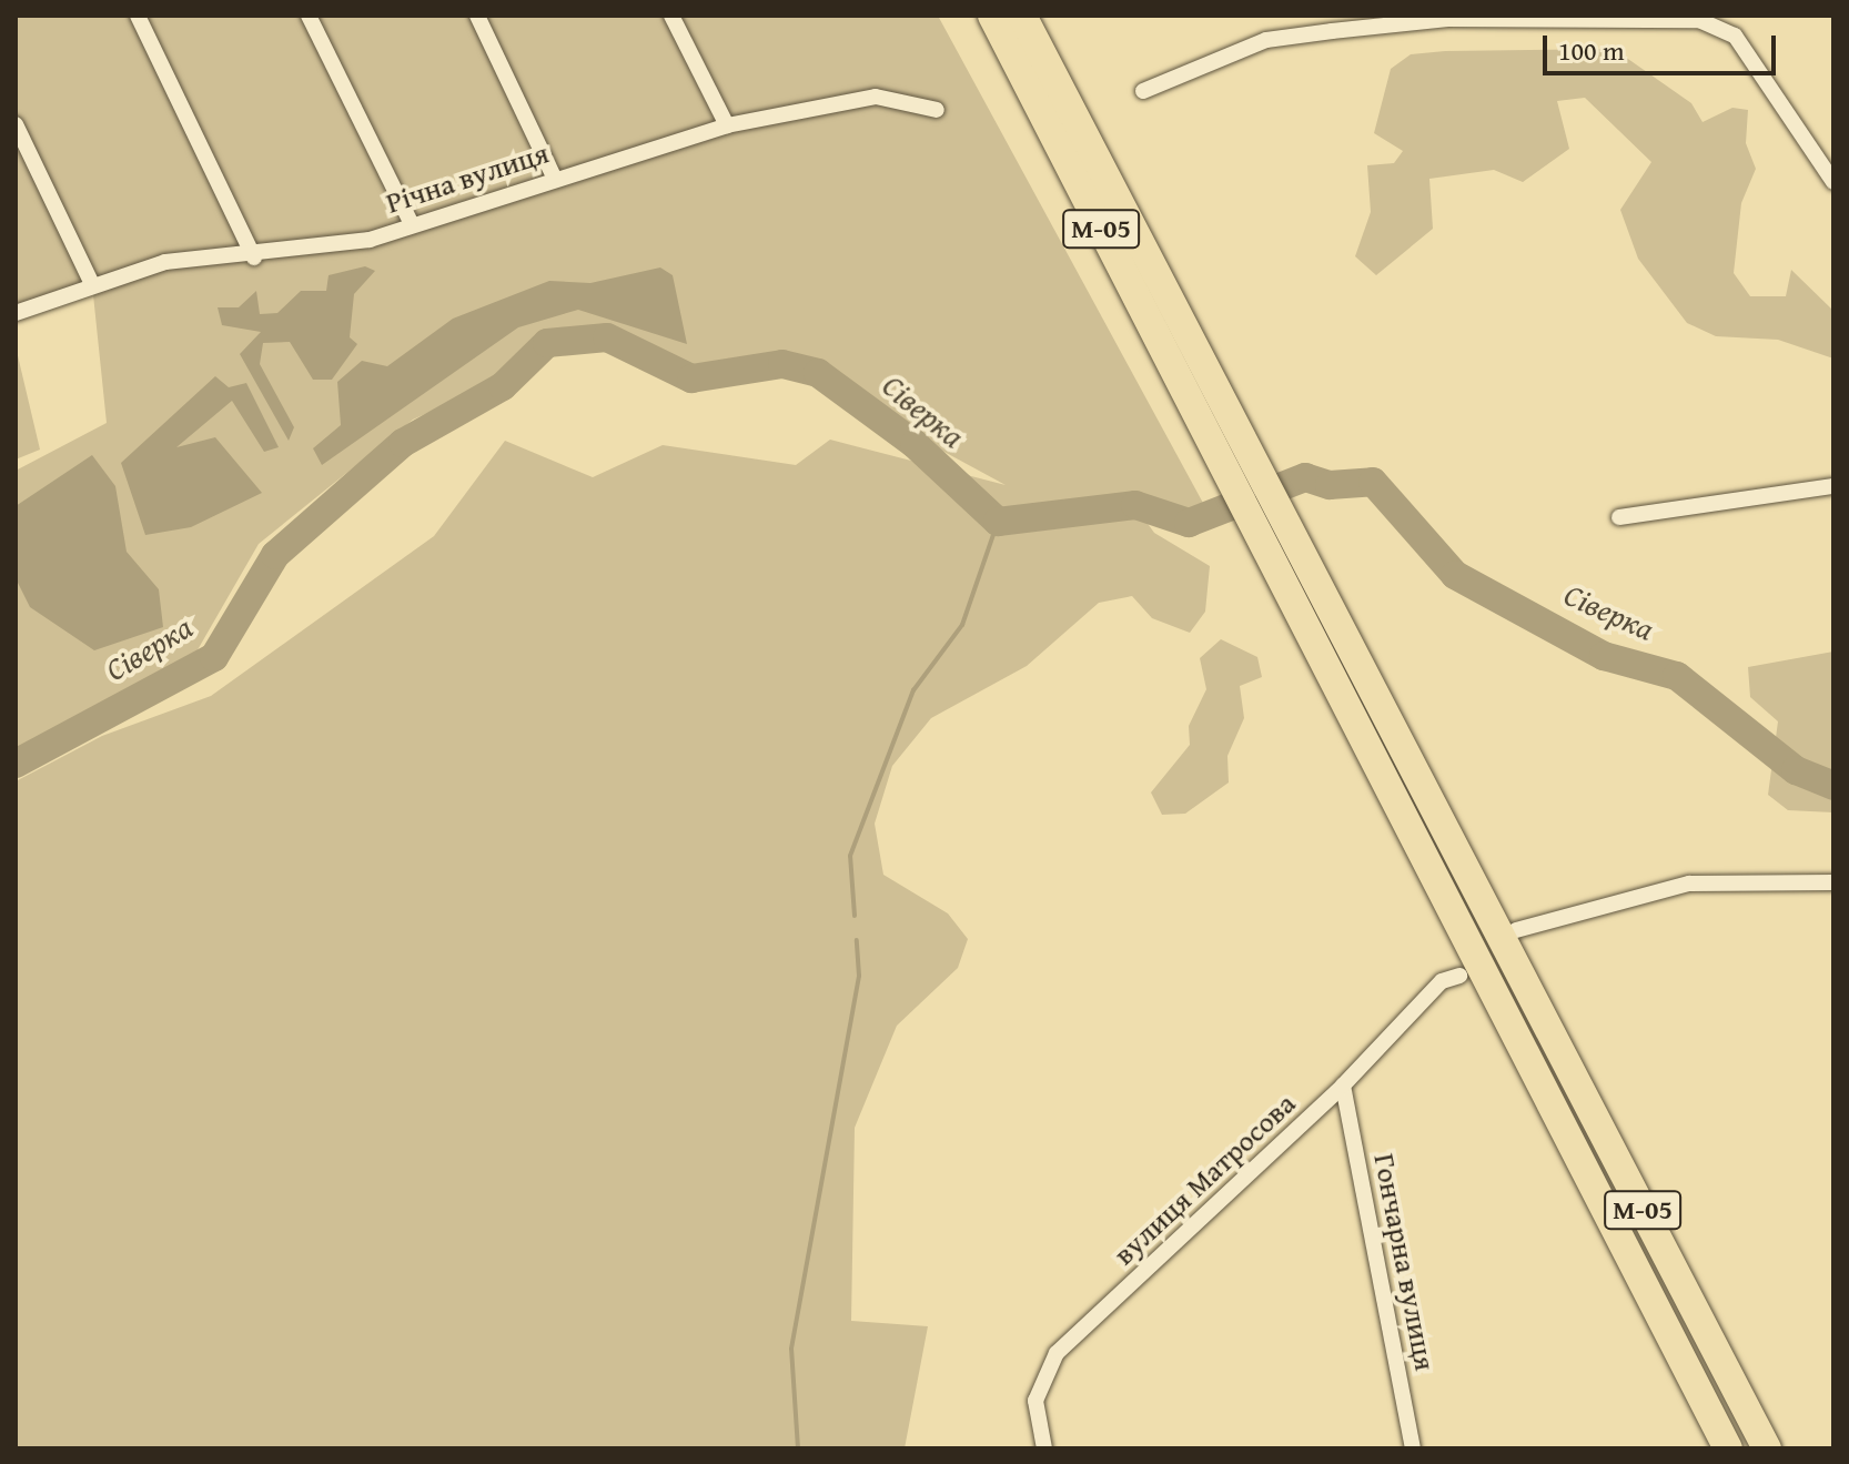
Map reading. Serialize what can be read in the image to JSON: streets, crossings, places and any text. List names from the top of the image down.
{
  "streets": {
    "highway": ["М-05"],
    "street": ["Річна вулиця", "вулиця Матросова", "Гончарна вулиця"]
  },
  "crossings": [
    ["вулиця Матросова", "Гончарна вулиця"]
  ],
  "water": ["Сіверка"],
  "scale_bar": "100 m"
}
